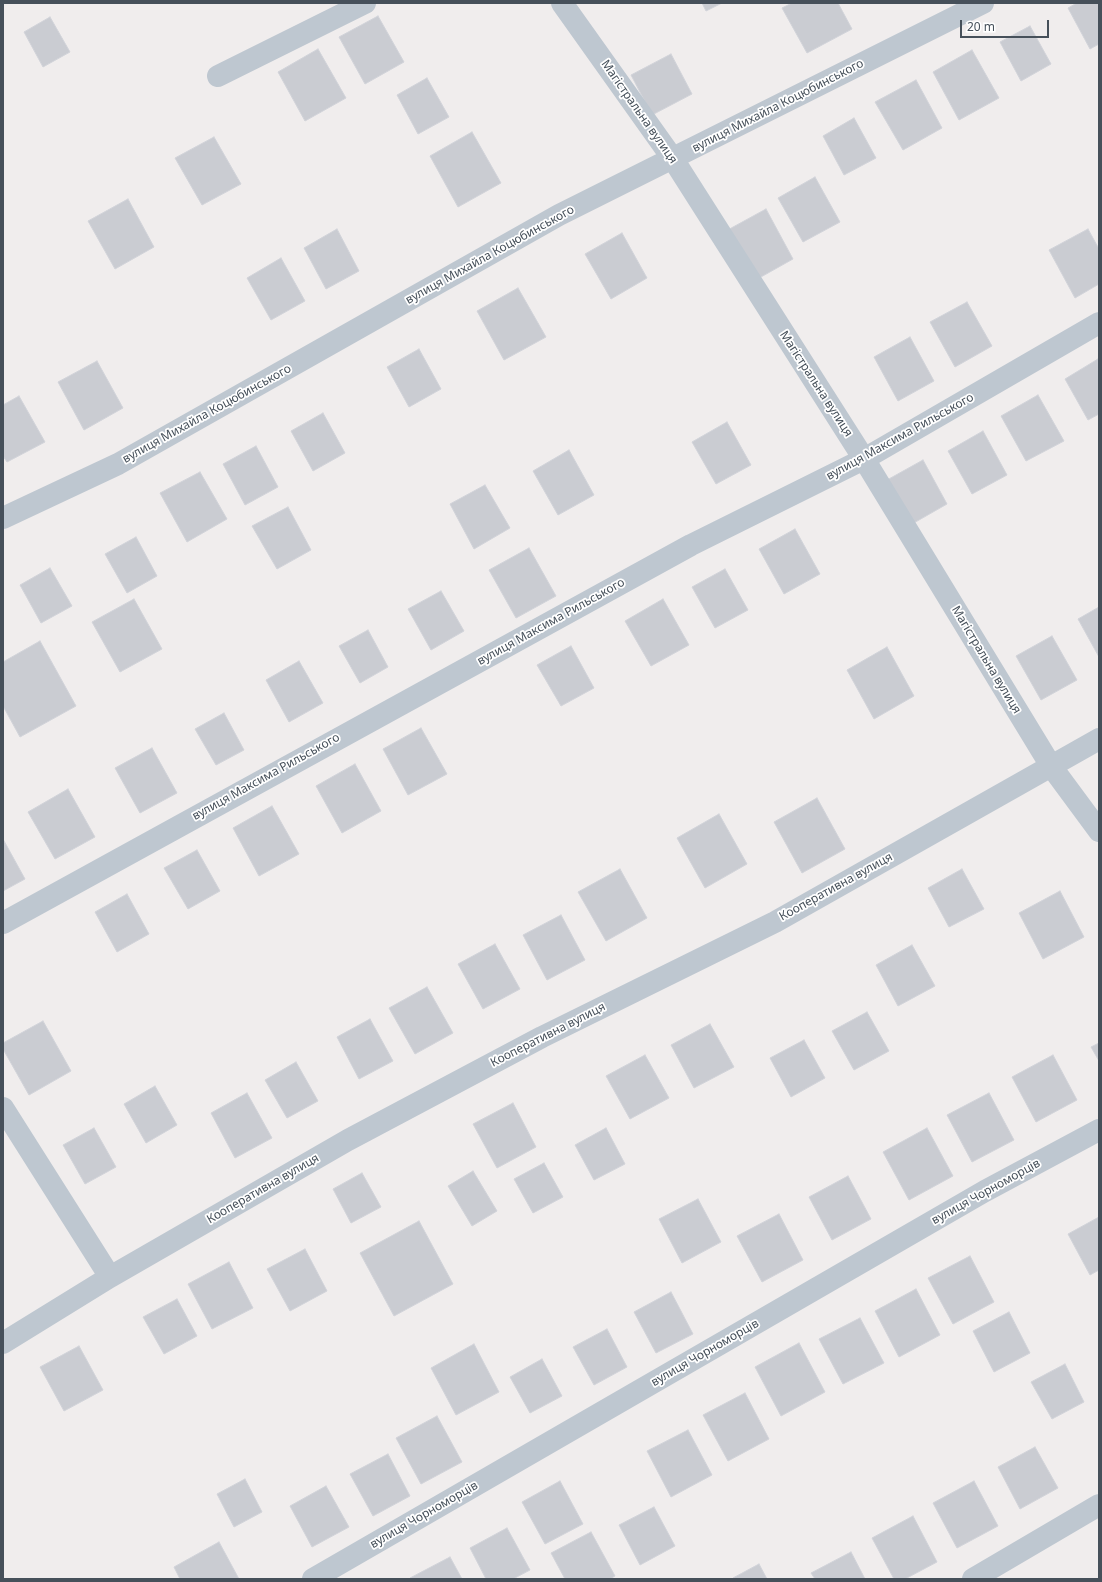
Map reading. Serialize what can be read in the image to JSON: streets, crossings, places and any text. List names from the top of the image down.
{
  "streets": {
    "street": [
      "вулиця Михайла Коцюбинського",
      "Магістральна вулиця",
      "вулиця Максима Рильського",
      "Кооперативна вулиця",
      "вулиця Чорноморців"
    ]
  },
  "crossings": [
    ["вулиця Михайла Коцюбинського", "Магістральна вулиця"],
    ["Магістральна вулиця", "вулиця Максима Рильського"],
    ["Магістральна вулиця", "Кооперативна вулиця"]
  ],
  "scale_bar": "20 m"
}
